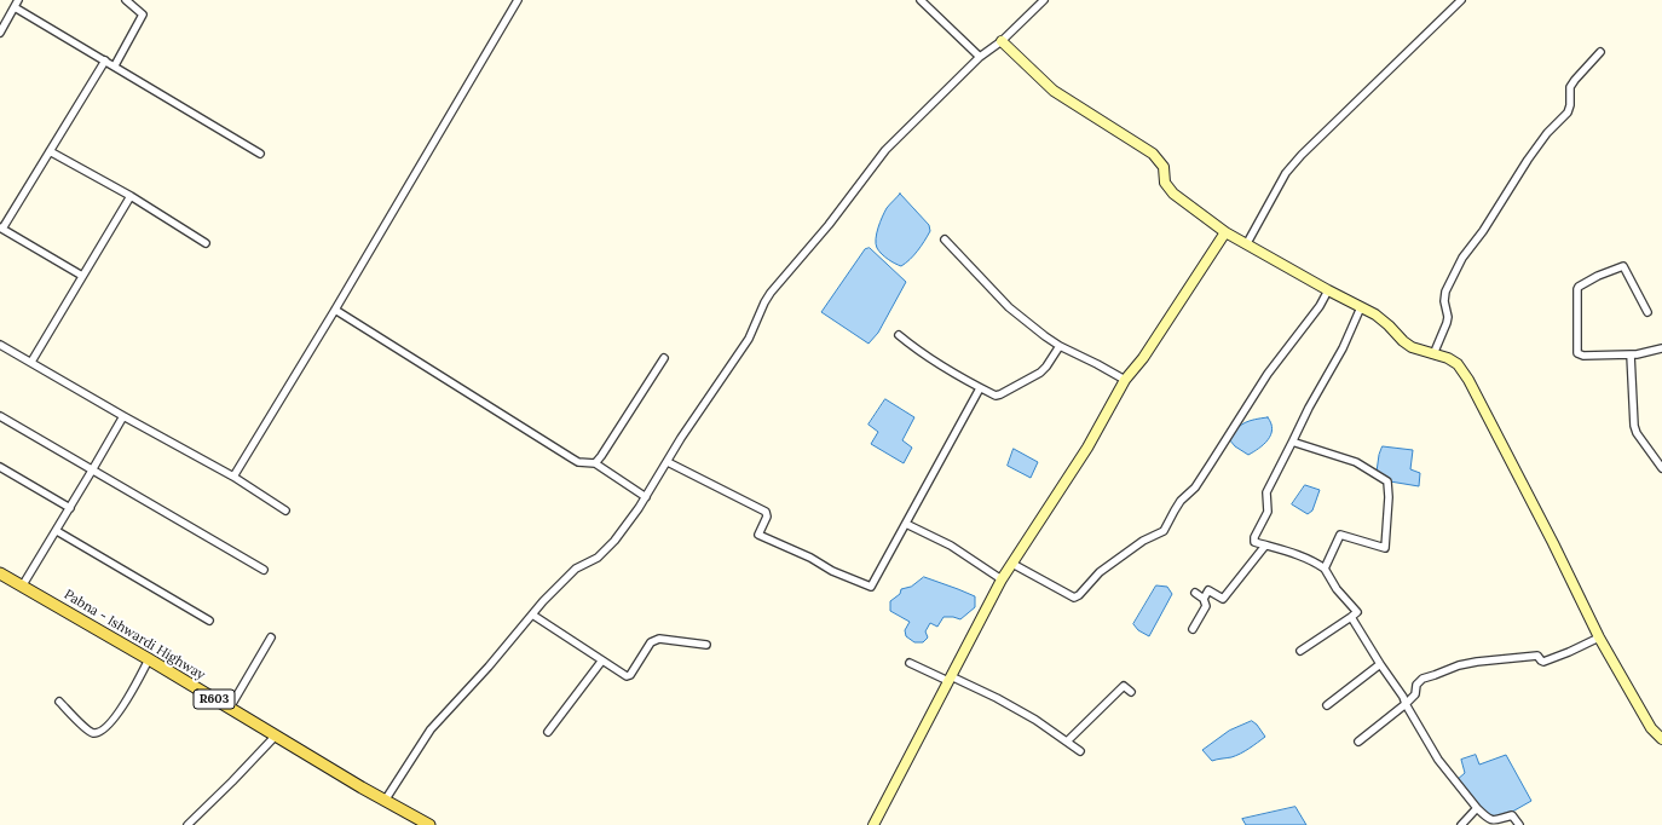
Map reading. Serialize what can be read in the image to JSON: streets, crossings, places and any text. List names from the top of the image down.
{
  "streets": {
    "main road": ["Pabna - Ishwardi Highway", "R603"]
  }
}
